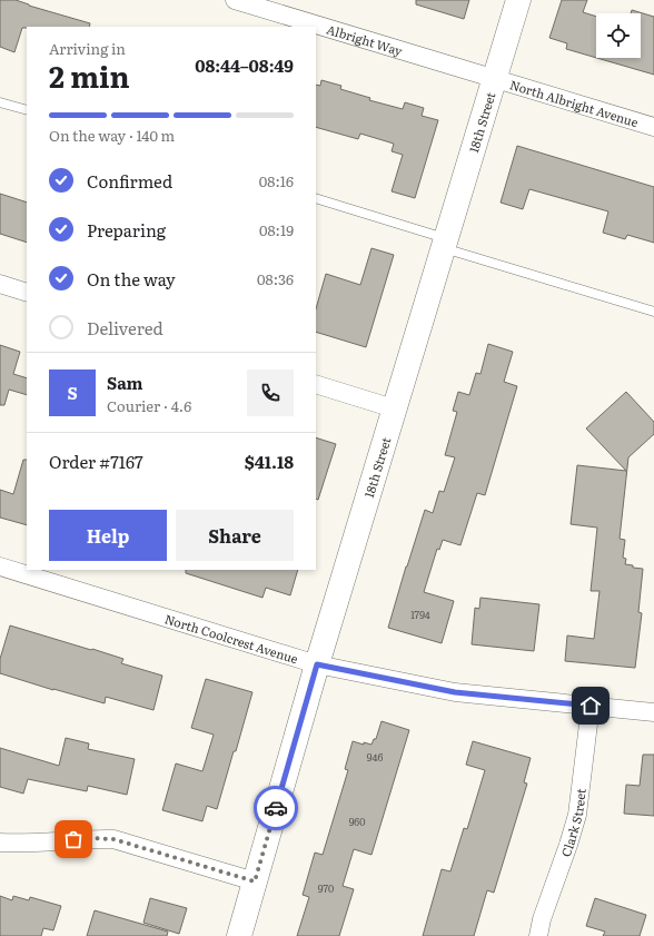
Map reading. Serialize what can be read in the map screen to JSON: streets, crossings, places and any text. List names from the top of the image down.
{
  "streets": {
    "main road": ["18th Street"],
    "street": [
      "Albright Way",
      "North Albright Avenue",
      "North Coolcrest Avenue",
      "Clark Street"
    ]
  },
  "crossings": [
    ["Albright Way", "North Albright Avenue"],
    ["Albright Way", "18th Street"],
    ["North Albright Avenue", "18th Street"],
    ["18th Street", "North Coolcrest Avenue"],
    ["North Coolcrest Avenue", "Clark Street"]
  ],
  "house_numbers": [
    "1794",
    "946",
    "960",
    "970"
  ],
  "page": {
    "heading": ["2 min", "Arriving in", "08:44–08:49"],
    "panel": [
      "Sam",
      "Courier · 4.6",
      "Order #7167",
      "$41.18"
    ],
    "bar": "On the way · 140 m",
    "list": [
      ["Confirmed", "08:16"],
      ["Preparing", "08:19"],
      ["On the way", "08:36"],
      "Delivered"
    ],
    "round": "S",
    "buttons": ["Help", "Share"]
  }
}
